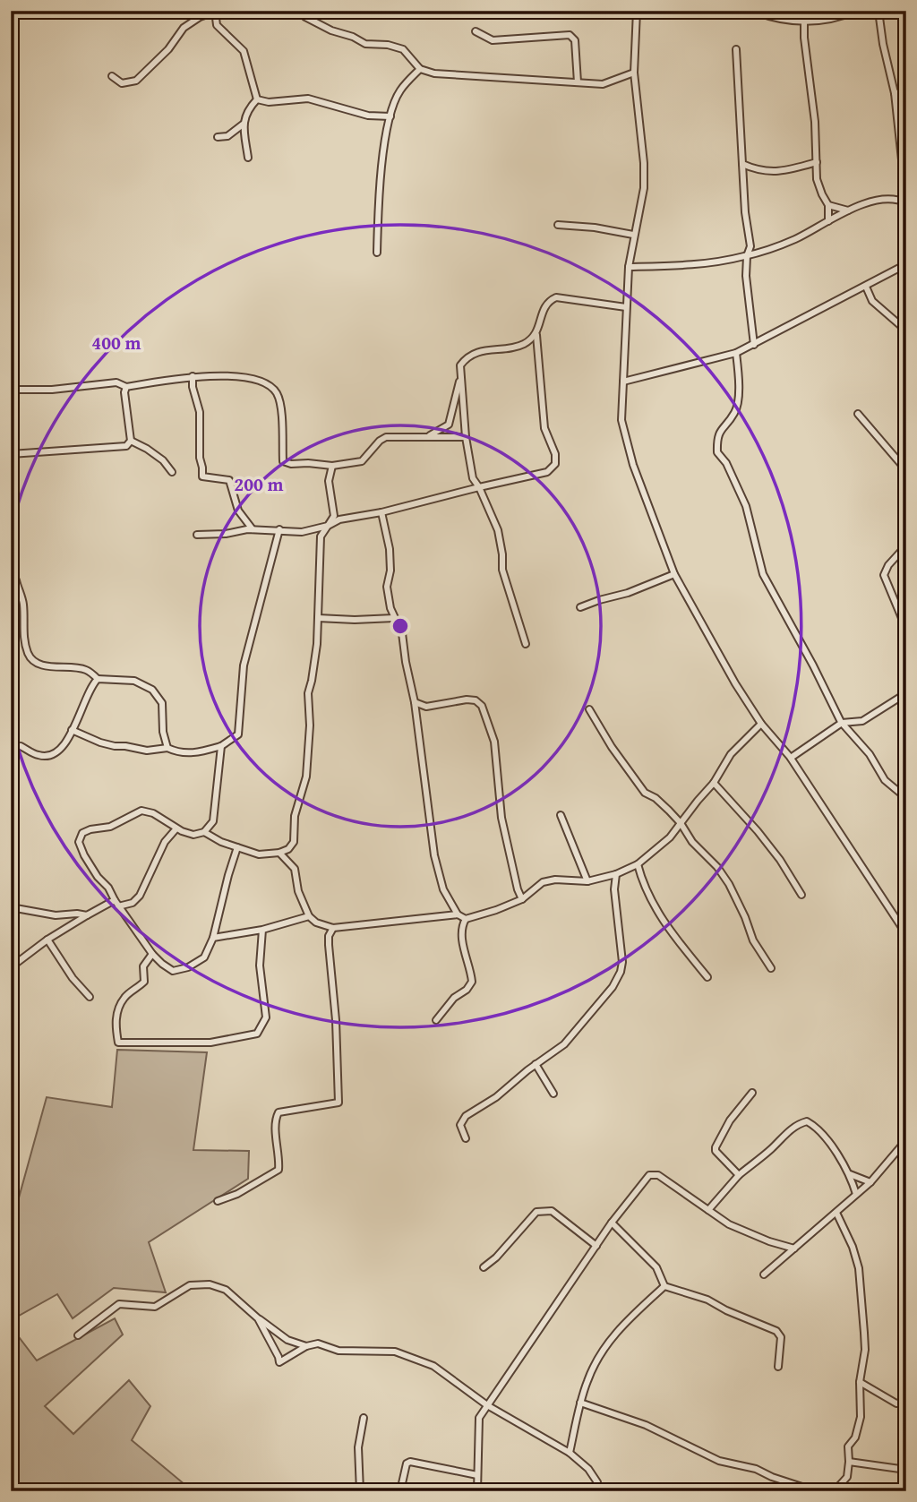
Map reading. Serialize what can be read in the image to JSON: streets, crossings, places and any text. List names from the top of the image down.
{
  "rings": ["400 m", "200 m"]
}
